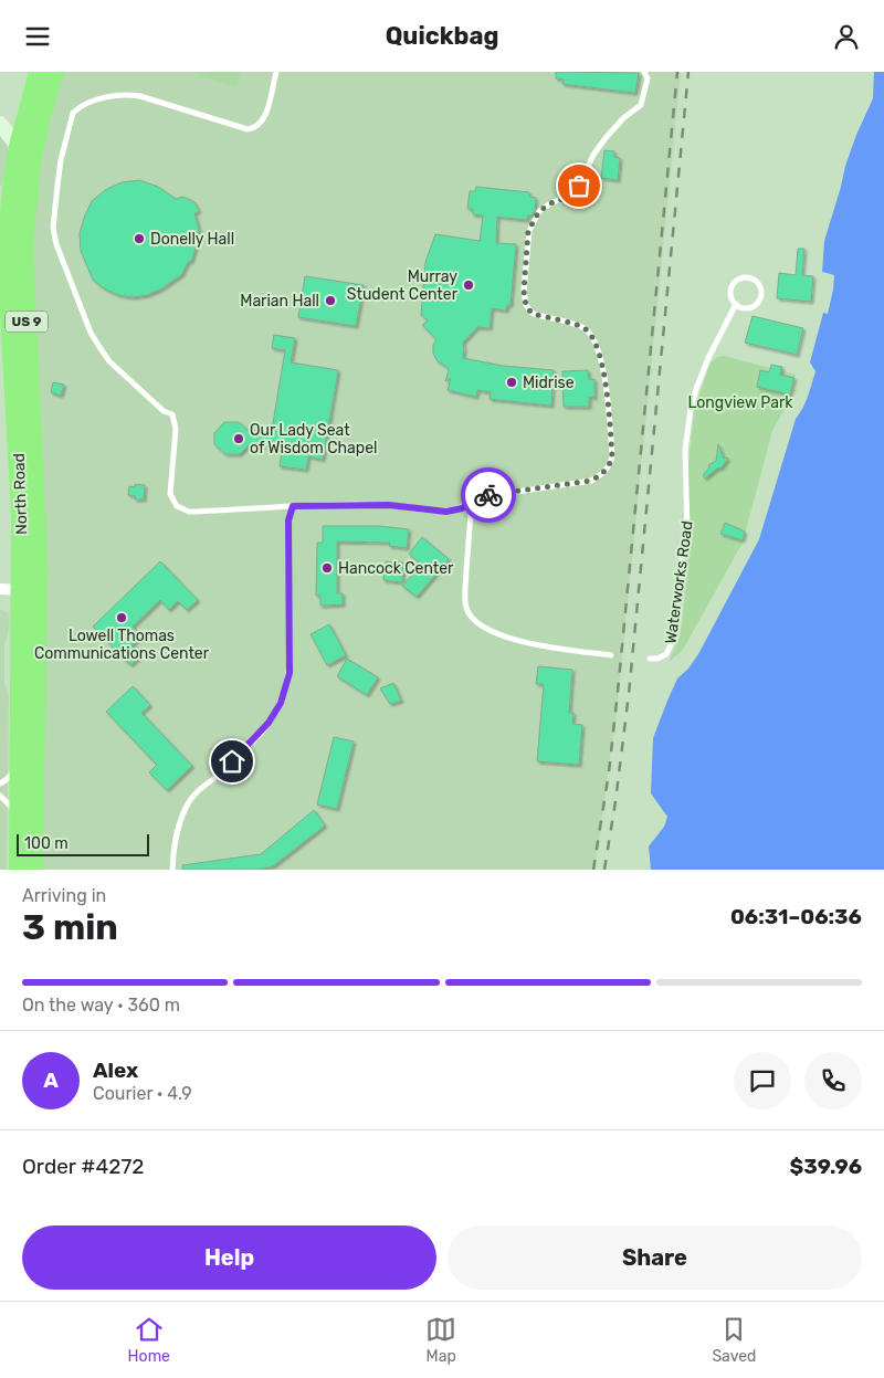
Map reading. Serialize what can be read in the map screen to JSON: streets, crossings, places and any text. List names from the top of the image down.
{
  "streets": {
    "highway": ["US 9", "North Road"],
    "lane": ["Waterworks Road"]
  },
  "crossings": [
    ["US 9", "North Road"]
  ],
  "parks": ["Longview Park"],
  "places": [
    "Donelly Hall",
    "Murray Student Center",
    "Marian Hall",
    "Midrise",
    "Our Lady Seat of Wisdom Chapel",
    "Hancock Center",
    "Lowell Thomas Communications Center"
  ],
  "scale_bar": "100 m",
  "page": {
    "header": "Quickbag",
    "scale": "100 m",
    "heading": ["3 min", "Arriving in", "06:31–06:36"],
    "panel": [
      "Alex",
      "Courier · 4.9",
      "Order #4272",
      "$39.96"
    ],
    "bar": "On the way · 360 m",
    "round": "A",
    "buttons": ["Help", "Share"],
    "tabs": ["Home", "Map", "Saved"]
  }
}
